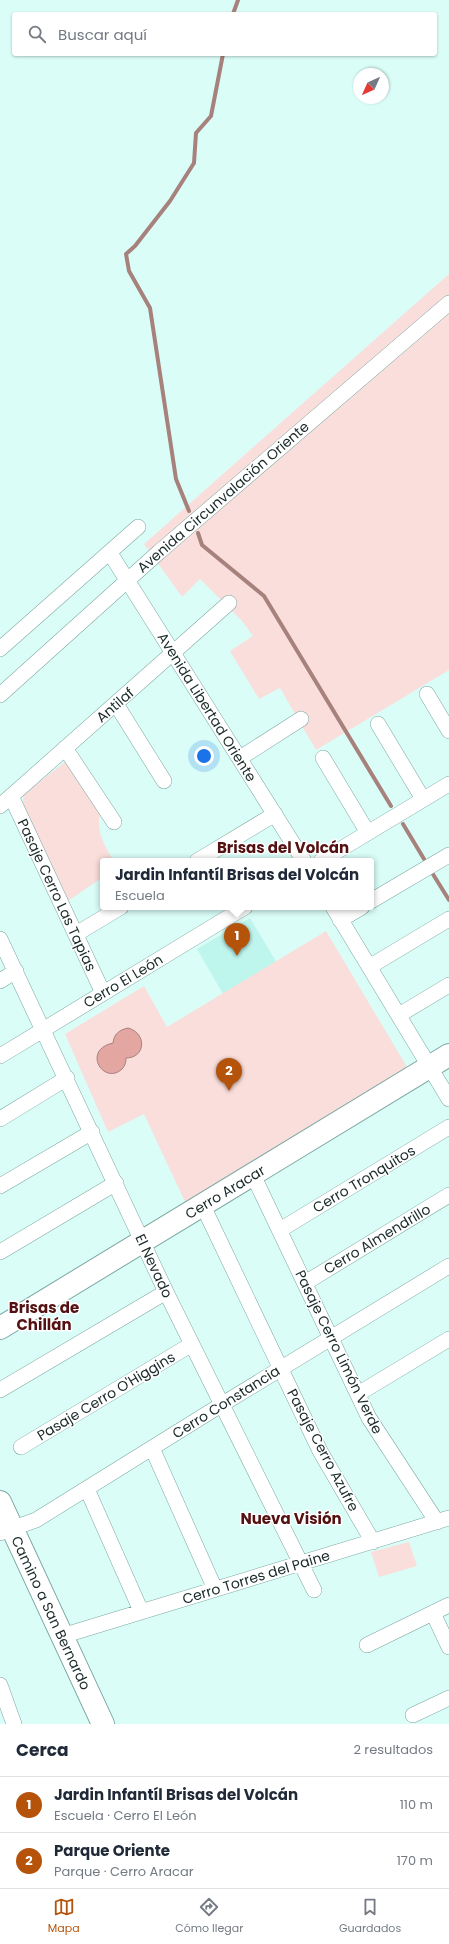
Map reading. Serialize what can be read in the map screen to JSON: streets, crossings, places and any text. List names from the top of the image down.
{
  "streets": {
    "street": [
      "Avenida Circunvalación Oriente",
      "Antilaf",
      "Avenida Libertad Oriente",
      "Pasaje Cerro Las Tapias",
      "Cerro El León",
      "Cerro Tronquitos",
      "Cerro Aracar",
      "Cerro Almendrillo",
      "El Nevado",
      "Pasaje Cerro Limón Verde",
      "Pasaje Cerro O'Higgins",
      "Cerro Constancia",
      "Pasaje Cerro Azufre",
      "Cerro Torres del Paine",
      "Camino a San Bernardo"
    ]
  },
  "crossings": [
    ["Avenida Circunvalación Oriente", "Avenida Libertad Oriente"],
    ["Antilaf", "Avenida Libertad Oriente"],
    ["Antilaf", "Pasaje Cerro Las Tapias"],
    ["Pasaje Cerro Las Tapias", "Cerro El León"],
    ["Cerro El León", "El Nevado"],
    ["Cerro Tronquitos", "Pasaje Cerro Limón Verde"],
    ["Cerro Aracar", "El Nevado"],
    ["Cerro Aracar", "Pasaje Cerro Limón Verde"],
    ["Cerro Aracar", "Pasaje Cerro Azufre"],
    ["Cerro Almendrillo", "Pasaje Cerro Limón Verde"],
    ["El Nevado", "Pasaje Cerro O'Higgins"],
    ["El Nevado", "Cerro Constancia"],
    ["El Nevado", "Cerro Torres del Paine"],
    ["Pasaje Cerro Limón Verde", "Cerro Constancia"],
    ["Pasaje Cerro Limón Verde", "Cerro Torres del Paine"],
    ["Cerro Constancia", "Pasaje Cerro Azufre"],
    ["Cerro Constancia", "Camino a San Bernardo"],
    ["Pasaje Cerro Azufre", "Cerro Torres del Paine"],
    ["Cerro Torres del Paine", "Camino a San Bernardo"]
  ],
  "districts": ["Brisas del Volcán", "Brisas de Chillán", "Nueva Visión"],
  "north": "bottom left",
  "page": {
    "search": "Buscar aquí",
    "popup": ["Jardin Infantíl Brisas del Volcán", "Escuela"],
    "pins": ["1", "2"],
    "heading": ["Cerca", "2 resultados"],
    "list": [
      {
        "mark": "1",
        "name": "Jardin Infantíl Brisas del Volcán",
        "note": "Escuela · Cerro El León",
        "value": "110 m"
      },
      {
        "mark": "2",
        "name": "Parque Oriente",
        "note": "Parque · Cerro Aracar",
        "value": "170 m"
      }
    ],
    "nav": ["Mapa", "Cómo llegar", "Guardados"]
  }
}
